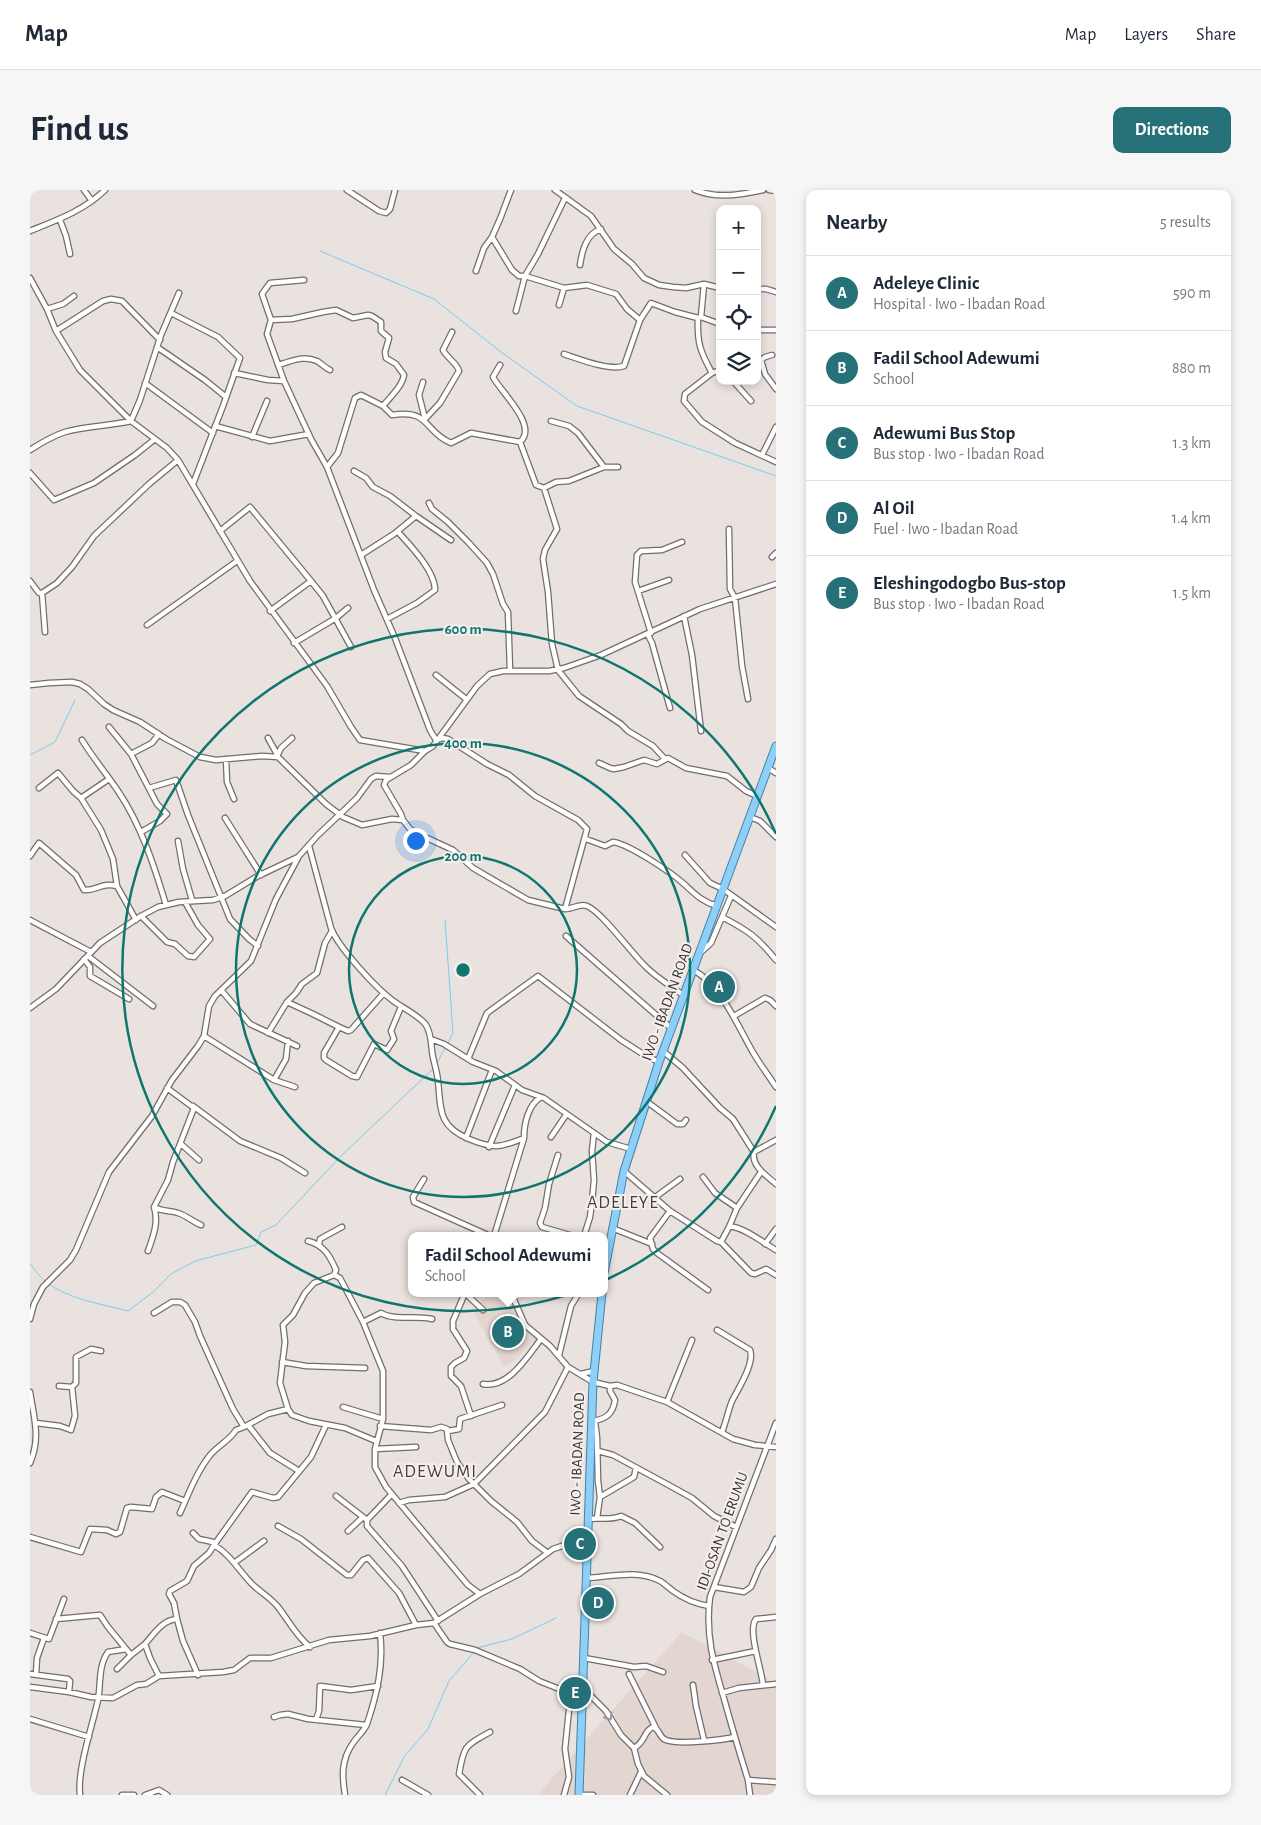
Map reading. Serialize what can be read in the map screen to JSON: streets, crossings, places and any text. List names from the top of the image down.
{
  "streets": {
    "main road": ["IWO - IBADAN ROAD"],
    "street": ["IDI-OSAN TO ERUMU"]
  },
  "districts": ["ADELEYE", "ADEWUMI"],
  "page": {
    "header": "Map",
    "nav": ["Map", "Layers", "Share"],
    "buttons": "Directions",
    "title": "Find us",
    "heading": ["Nearby", "5 results"],
    "map_buttons": ["+", "−"],
    "list": [
      {
        "mark": "A",
        "name": "Adeleye Clinic",
        "note": "Hospital · Iwo - Ibadan Road",
        "value": "590 m"
      },
      {
        "mark": "B",
        "name": "Fadil School Adewumi",
        "note": "School",
        "value": "880 m"
      },
      {
        "mark": "C",
        "name": "Adewumi Bus Stop",
        "note": "Bus stop · Iwo - Ibadan Road",
        "value": "1.3 km"
      },
      {
        "mark": "D",
        "name": "Al Oil",
        "note": "Fuel · Iwo - Ibadan Road",
        "value": "1.4 km"
      },
      {
        "mark": "E",
        "name": "Eleshingodogbo Bus-stop",
        "note": "Bus stop · Iwo - Ibadan Road",
        "value": "1.5 km"
      }
    ],
    "pins": [
      "A",
      "B",
      "C",
      "D",
      "E"
    ],
    "popup": ["Fadil School Adewumi", "School"]
  },
  "rings": ["600 m", "400 m", "200 m"]
}
